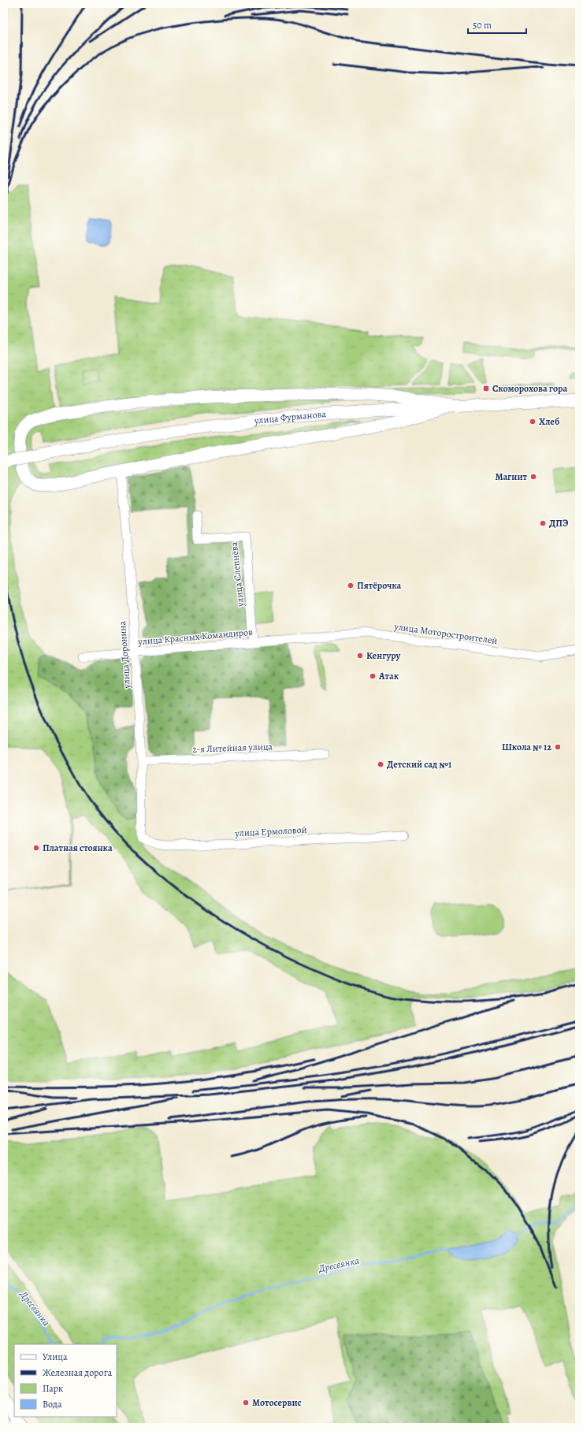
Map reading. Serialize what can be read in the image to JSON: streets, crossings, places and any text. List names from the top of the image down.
{
  "streets": {
    "street": [
      "улица Фурманова",
      "улица Слепнёва",
      "улица Моторостроителей",
      "улица Красных Командиров",
      "улица Доронина",
      "2-я Литейная улица",
      "улица Ермоловой"
    ]
  },
  "crossings": [
    ["улица Слепнёва", "улица Красных Командиров"],
    ["улица Моторостроителей", "улица Красных Командиров"],
    ["улица Красных Командиров", "улица Доронина"],
    ["улица Доронина", "2-я Литейная улица"],
    ["улица Доронина", "улица Ермоловой"]
  ],
  "water": ["Дресвянка"],
  "places": {
    "transit": ["Скоморохова гора"],
    "other": [
      "Хлеб",
      "Магнит",
      "ДПЭ",
      "Пятёрочка",
      "Кенгуру",
      "Атак",
      "Школа № 12",
      "Детский сад №1",
      "Платная стоянка",
      "Мотосервис"
    ]
  },
  "legend": [
    "Улица",
    "Железная дорога",
    "Парк",
    "Вода"
  ],
  "scale_bar": "50 m"
}
